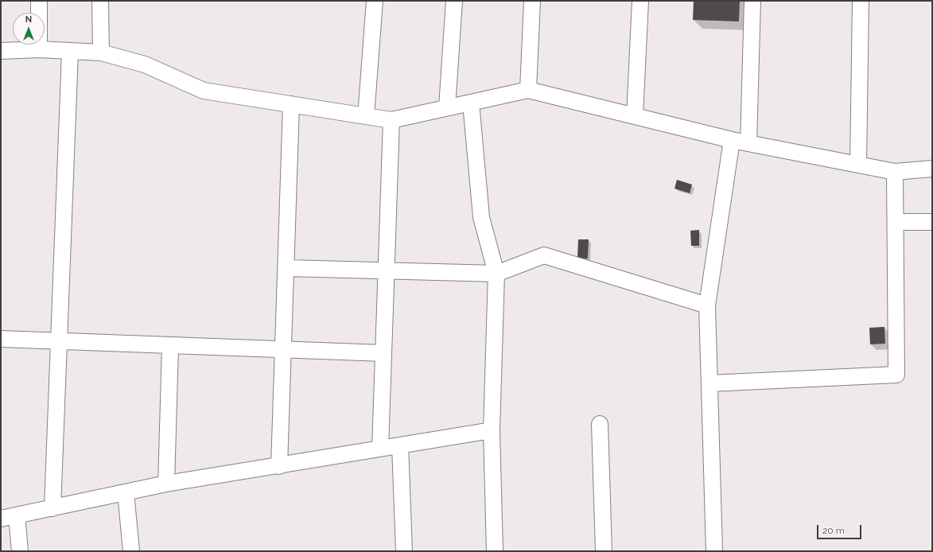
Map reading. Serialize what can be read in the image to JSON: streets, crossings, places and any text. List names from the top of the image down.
{
  "scale_bar": "20 m",
  "north": "top"
}
